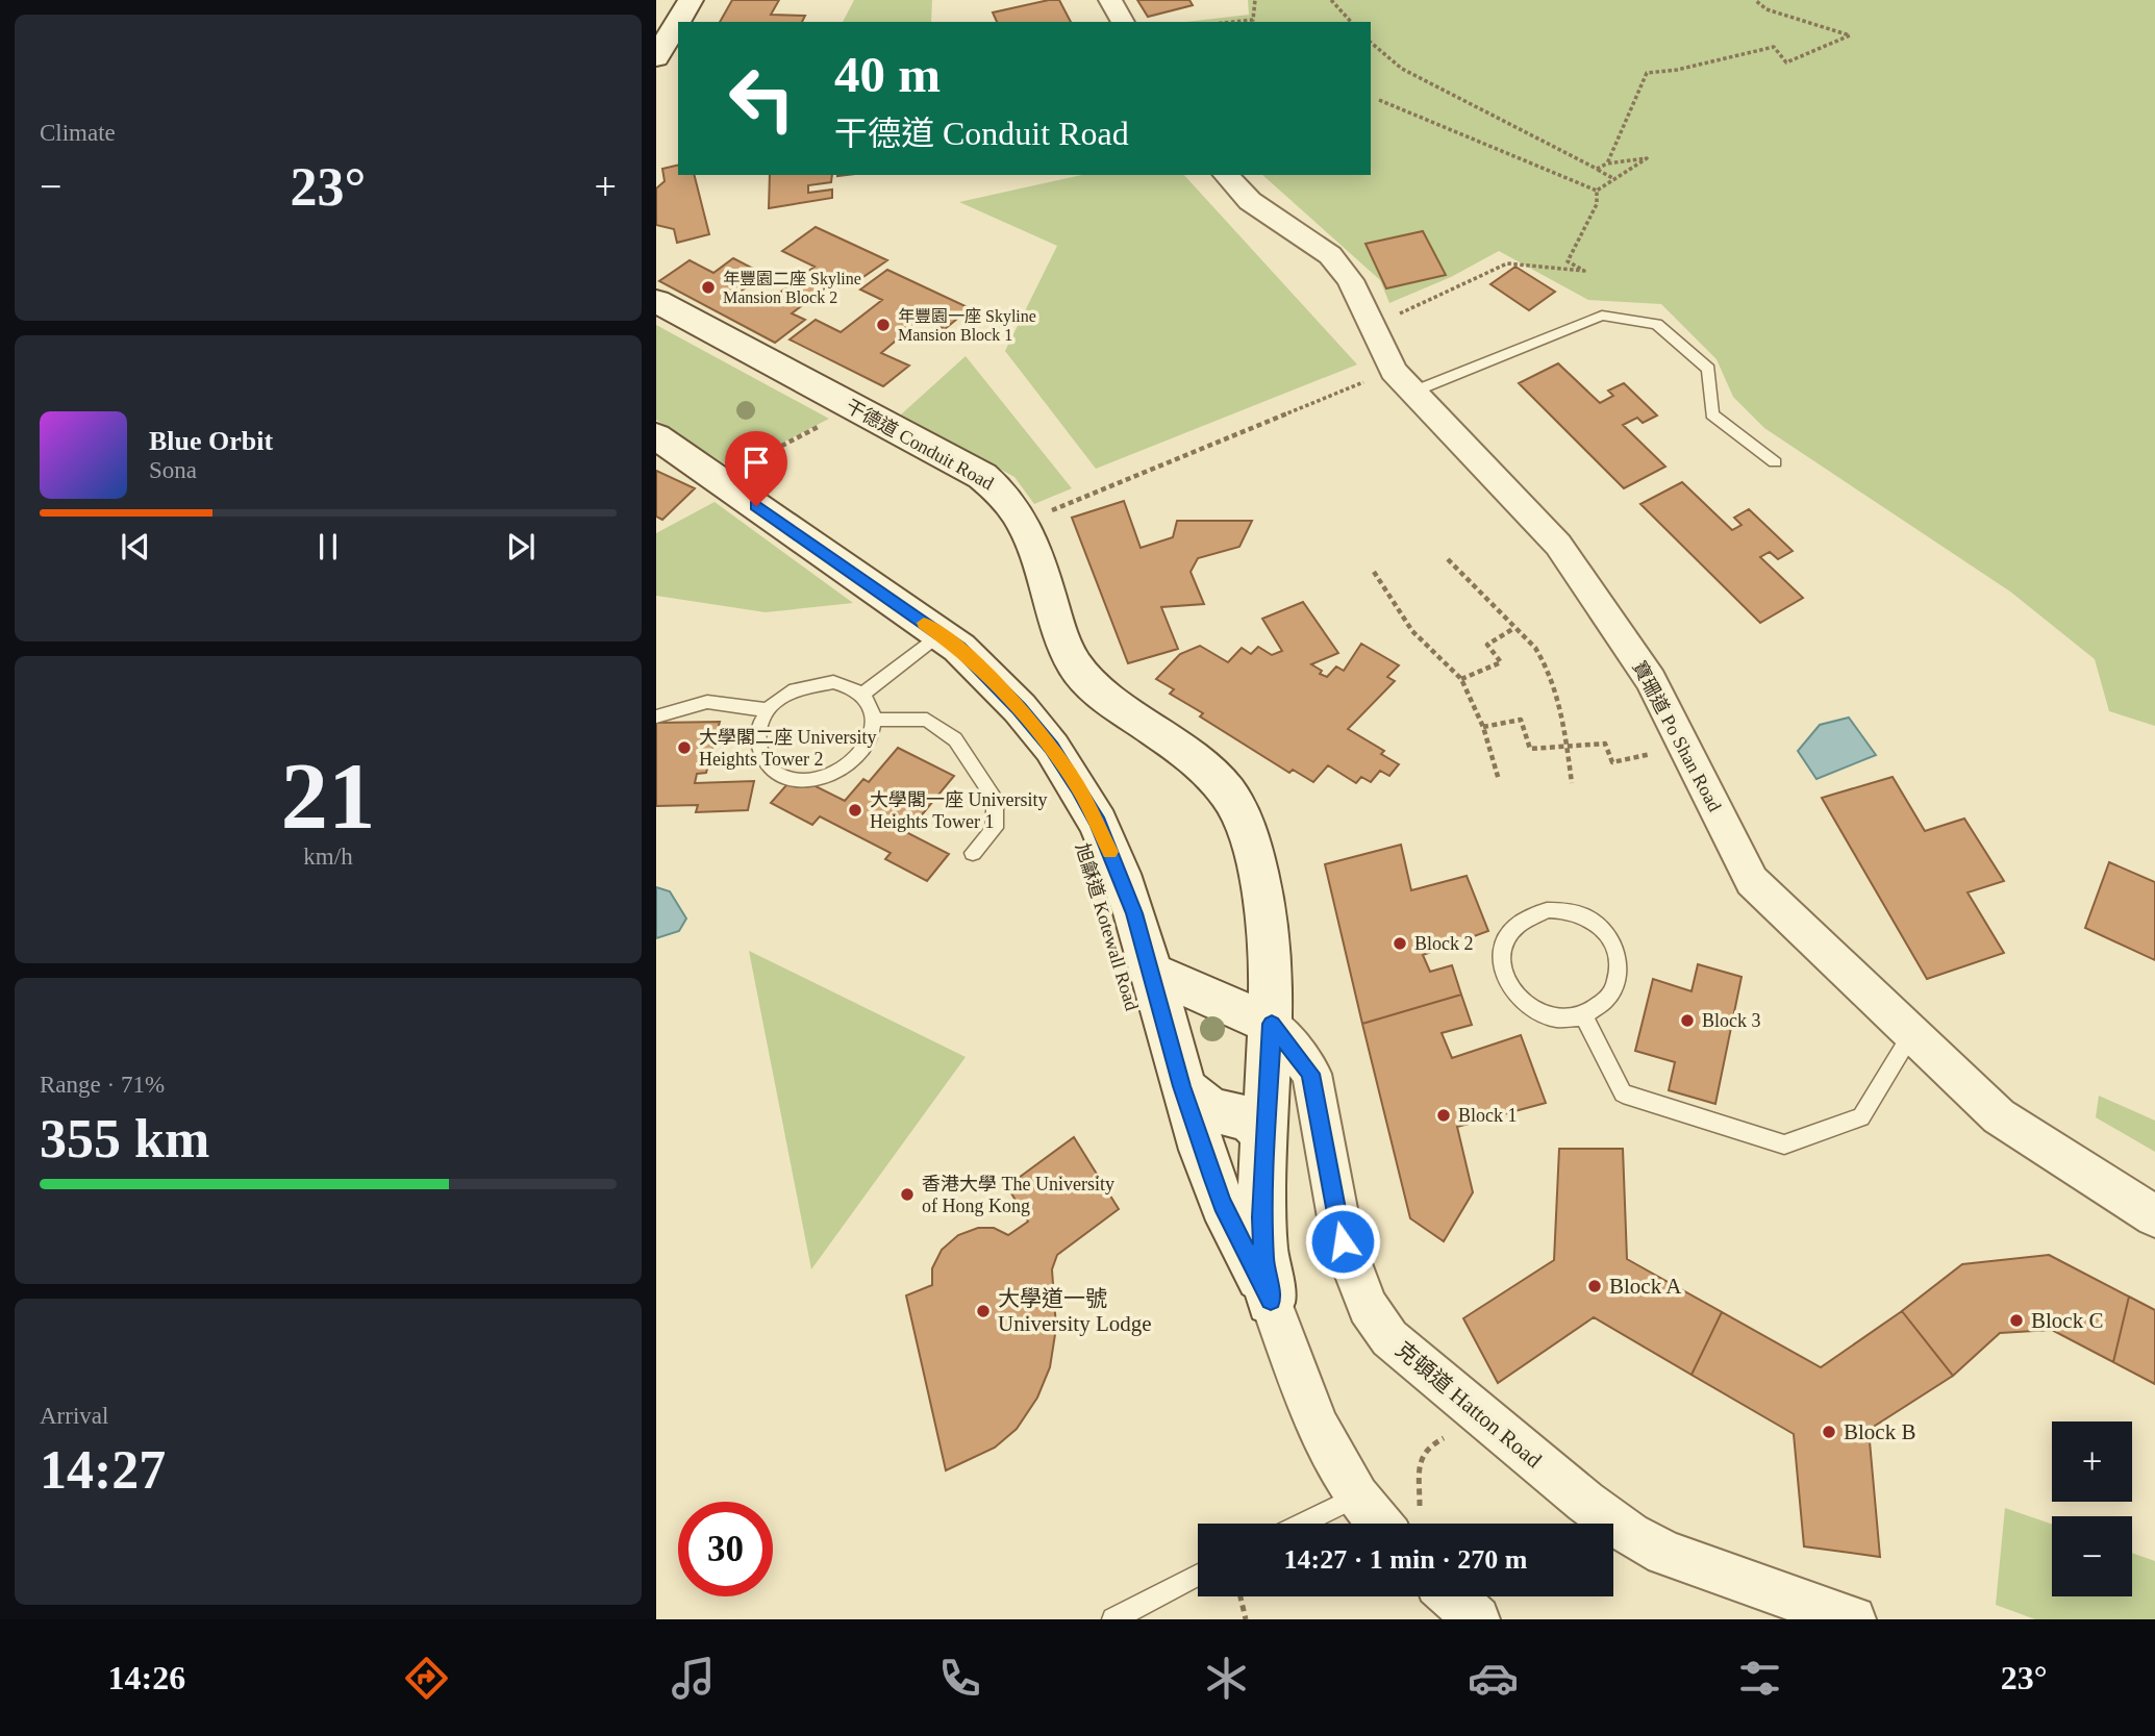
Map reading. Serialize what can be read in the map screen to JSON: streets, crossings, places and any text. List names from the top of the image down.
{
  "streets": {
    "street": [
      "干德道 Conduit Road",
      "寶珊道 Po Shan Road",
      "旭龢道 Kotewall Road",
      "克頓道 Hatton Road"
    ]
  },
  "crossings": [
    ["干德道 Conduit Road", "旭龢道 Kotewall Road"],
    ["干德道 Conduit Road", "克頓道 Hatton Road"]
  ],
  "places": [
    "年豐園二座 Skyline Mansion Block 2",
    "年豐園一座 Skyline Mansion Block 1",
    "大學閣二座 University Heights Tower 2",
    "大學閣一座 University Heights Tower 1",
    "Block 2",
    "Block 3",
    "Block 1",
    "香港大學 The University of Hong Kong",
    "Block A",
    "大學道一號 University Lodge",
    "Block C",
    "Block B"
  ],
  "page": {
    "tile": [
      "Climate",
      ["21", "km/h"],
      ["Range · 71%", "355 km"],
      ["Arrival", "14:27"]
    ],
    "turn": ["40 m", "干德道 Conduit Road"],
    "heat": ["−", "23°", "+"],
    "song": ["Blue Orbit", "Sona"],
    "map_buttons": ["+", "−"],
    "limit": "30",
    "trip": "14:27 · 1 min · 270 m",
    "tabs": ["14:26", "23°"]
  }
}
